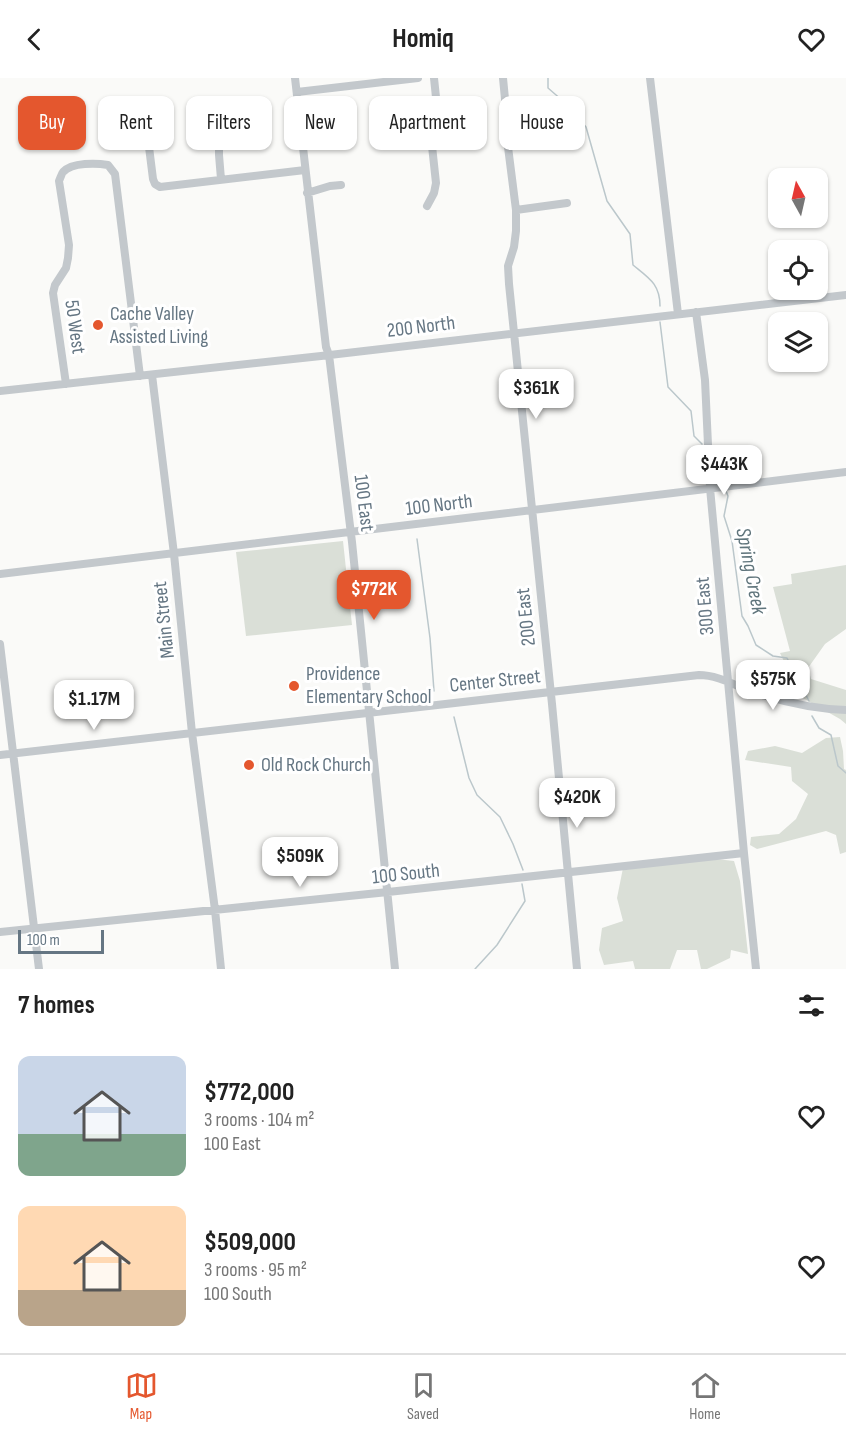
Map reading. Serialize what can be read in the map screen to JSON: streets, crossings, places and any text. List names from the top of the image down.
{
  "streets": {
    "street": [
      "50 West",
      "200 North",
      "100 East",
      "100 North",
      "300 East",
      "200 East",
      "Main Street",
      "Center Street",
      "100 South"
    ]
  },
  "crossings": [
    ["50 West", "200 North"],
    ["200 North", "100 East"],
    ["200 North", "300 East"],
    ["200 North", "200 East"],
    ["200 North", "Main Street"],
    ["100 East", "100 North"],
    ["100 East", "Center Street"],
    ["100 East", "100 South"],
    ["100 North", "300 East"],
    ["100 North", "200 East"],
    ["100 North", "Main Street"],
    ["300 East", "Center Street"],
    ["300 East", "100 South"],
    ["200 East", "Center Street"],
    ["200 East", "100 South"],
    ["Main Street", "Center Street"],
    ["Main Street", "100 South"]
  ],
  "water": ["Spring Creek"],
  "places": ["Cache Valley Assisted Living", "Providence Elementary School", "Old Rock Church"],
  "scale_bar": "100 m",
  "north": "top",
  "page": {
    "header": "Homiq",
    "chip": [
      "Buy",
      "Rent",
      "Filters",
      "New",
      "Apartment",
      "House"
    ],
    "price": [
      "$361K",
      "$443K",
      "$772K",
      "$575K",
      "$1.17M",
      "$420K",
      "$509K"
    ],
    "scale": "100 m",
    "heading": "7 homes",
    "list": [
      {
        "name": "$772,000",
        "note": "3 rooms · 104 m² · 100 East"
      },
      {
        "name": "$509,000",
        "note": "3 rooms · 95 m² · 100 South"
      }
    ],
    "tabs": ["Map", "Saved", "Home"]
  }
}
